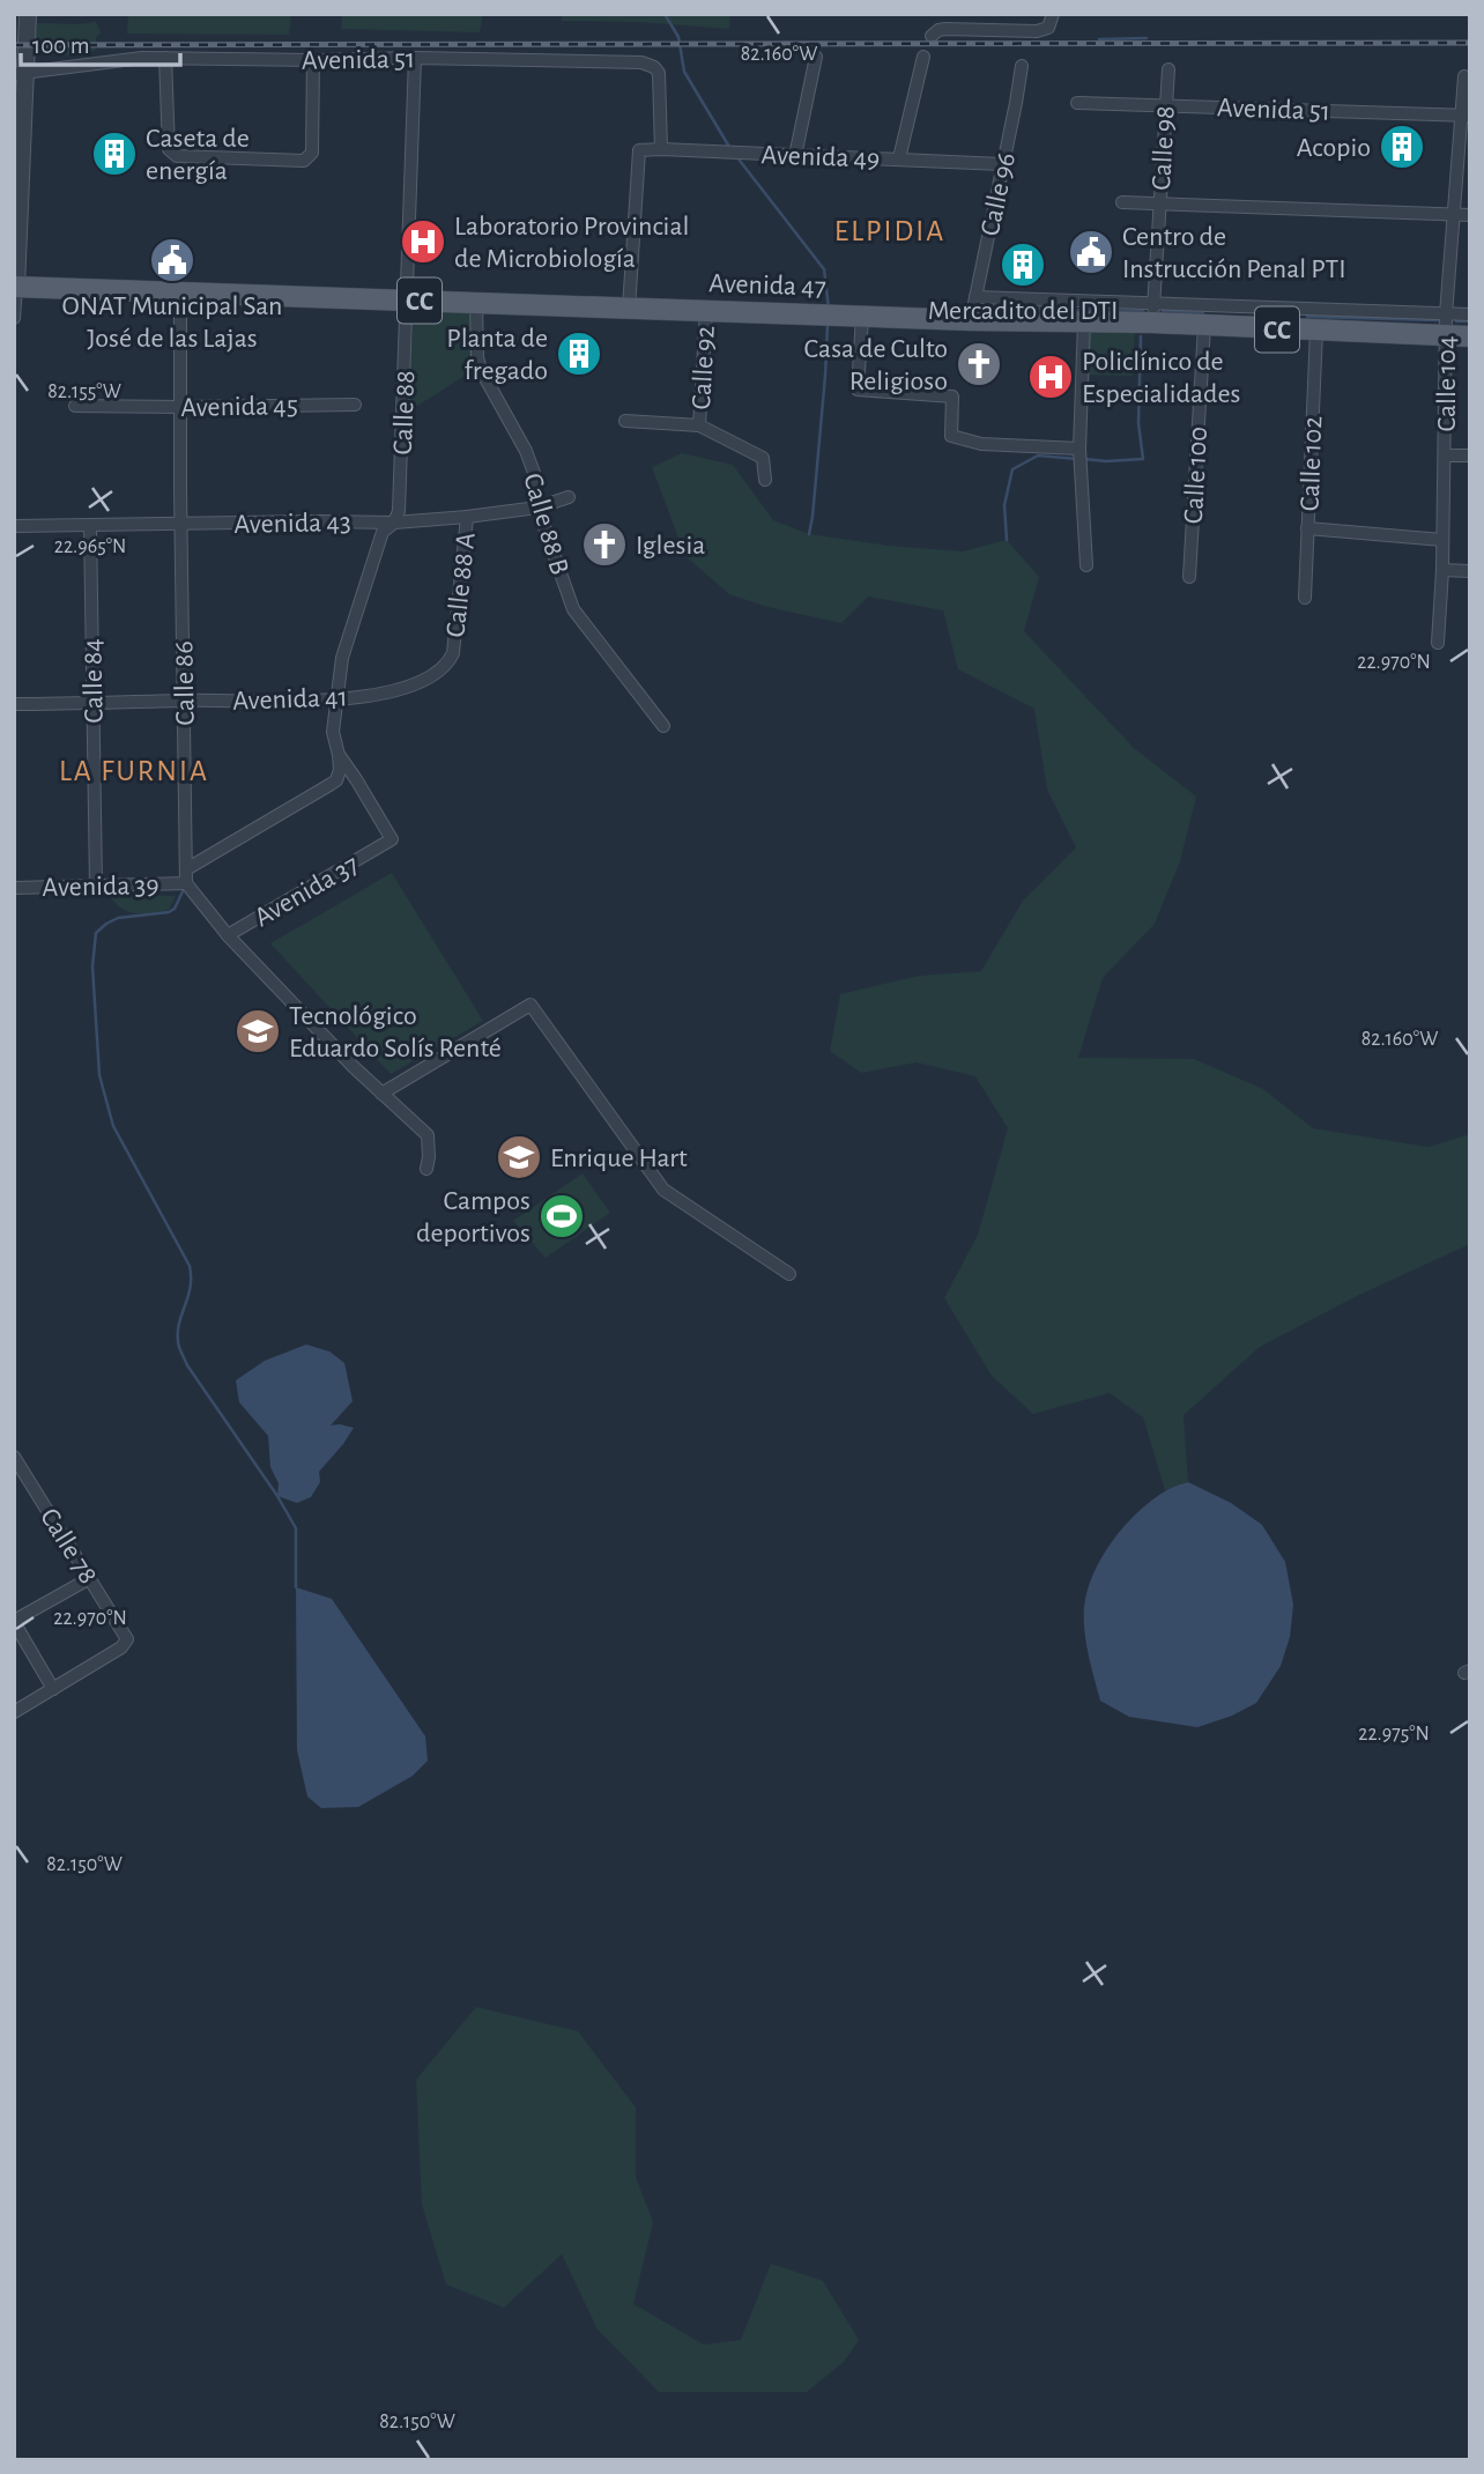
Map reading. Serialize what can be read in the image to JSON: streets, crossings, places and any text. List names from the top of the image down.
{
  "streets": {
    "main road": ["Avenida 47", "CC"],
    "street": [
      "Avenida 51",
      "Calle 98",
      "Avenida 49",
      "Calle 96",
      "Calle 92",
      "Calle 104",
      "Avenida 45",
      "Calle 88",
      "Calle 102",
      "Calle 100",
      "Avenida 43",
      "Calle 88 B",
      "Calle 88 A",
      "Calle 84",
      "Calle 86",
      "Avenida 41",
      "Avenida 39",
      "Avenida 37",
      "Calle 78"
    ]
  },
  "crossings": [
    ["Avenida 51", "Calle 98"],
    ["Avenida 51", "Avenida 49"],
    ["Avenida 51", "Calle 104"],
    ["Avenida 51", "Calle 88"],
    ["Calle 98", "Avenida 47"],
    ["Avenida 49", "Calle 96"],
    ["Avenida 49", "Avenida 47"],
    ["Calle 96", "Avenida 47"],
    ["Avenida 47", "Calle 92"],
    ["Avenida 47", "Calle 104"],
    ["Avenida 47", "Calle 88"],
    ["Avenida 47", "Calle 102"],
    ["Avenida 47", "Calle 100"],
    ["Avenida 47", "Calle 88 B"],
    ["Avenida 47", "Calle 86"],
    ["Avenida 45", "Calle 86"],
    ["Calle 88", "Avenida 43"],
    ["Calle 88", "Avenida 41"],
    ["Calle 88", "Avenida 39"],
    ["Calle 88", "Avenida 37"],
    ["Avenida 43", "Calle 88 B"],
    ["Avenida 43", "Calle 88 A"],
    ["Avenida 43", "Calle 84"],
    ["Avenida 43", "Calle 86"],
    ["Calle 88 A", "Avenida 41"],
    ["Calle 84", "Avenida 41"],
    ["Calle 84", "Avenida 39"],
    ["Calle 86", "Avenida 41"],
    ["Calle 86", "Avenida 39"]
  ],
  "districts": ["ELPIDIA", "LA FURNIA"],
  "places": {
    "building": [
      "Acopio",
      "Caseta de energía",
      "Mercadito del DTI",
      "Planta de fregado"
    ],
    "hospital": ["Laboratorio Provincial de Microbiología", "Policlínico de Especialidades"],
    "public building": ["Centro de Instrucción Penal PTI", "ONAT Municipal San José de las Lajas"],
    "church": ["Casa de Culto Religioso", "Iglesia"],
    "school or university": ["Tecnológico Eduardo Solís Renté", "Enrique Hart"],
    "sports": ["Campos deportivos"]
  },
  "scale_bar": "100 m",
  "coordinates": [
    "82.160°W",
    "82.155°W",
    "22.965°N",
    "22.970°N",
    "22.975°N",
    "82.150°W"
  ]
}
